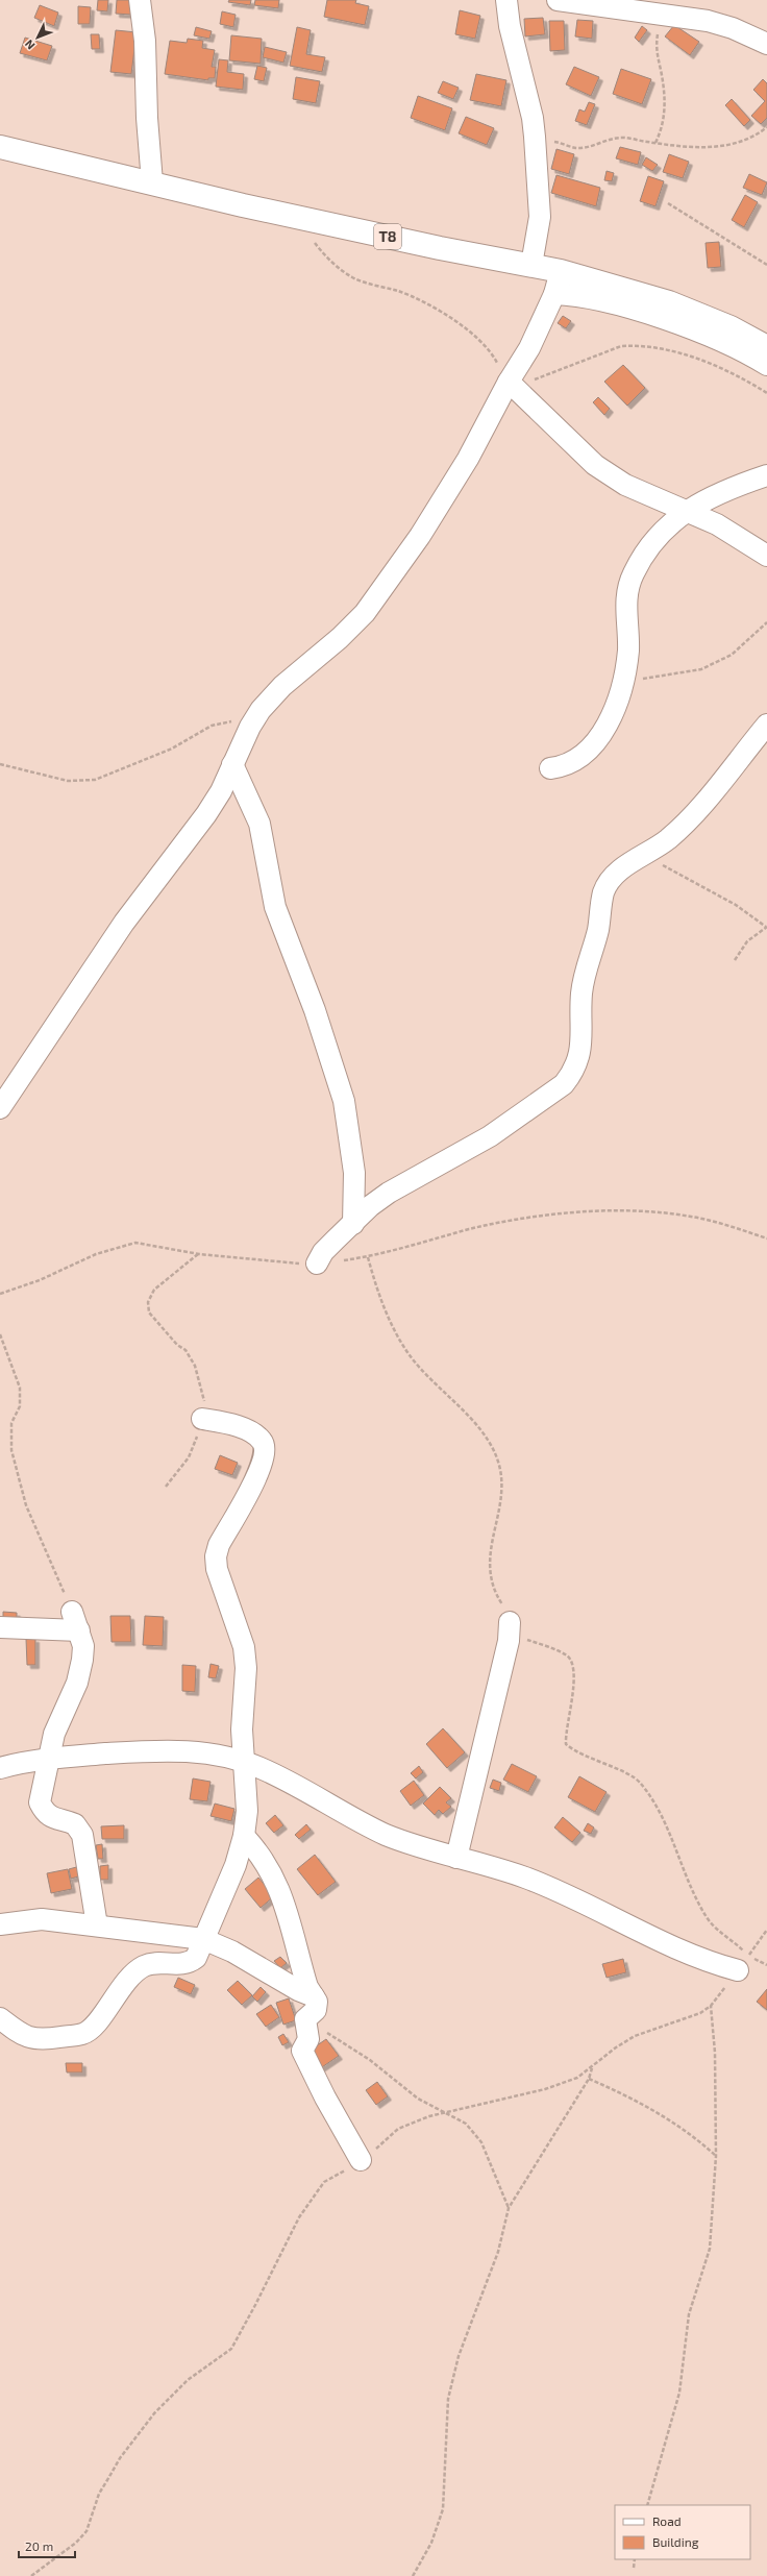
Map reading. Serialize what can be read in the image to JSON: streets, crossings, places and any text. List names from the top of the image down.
{
  "streets": {
    "highway": ["T8"]
  },
  "legend": ["Road", "Building"],
  "scale_bar": "20 m",
  "north": "bottom left"
}
